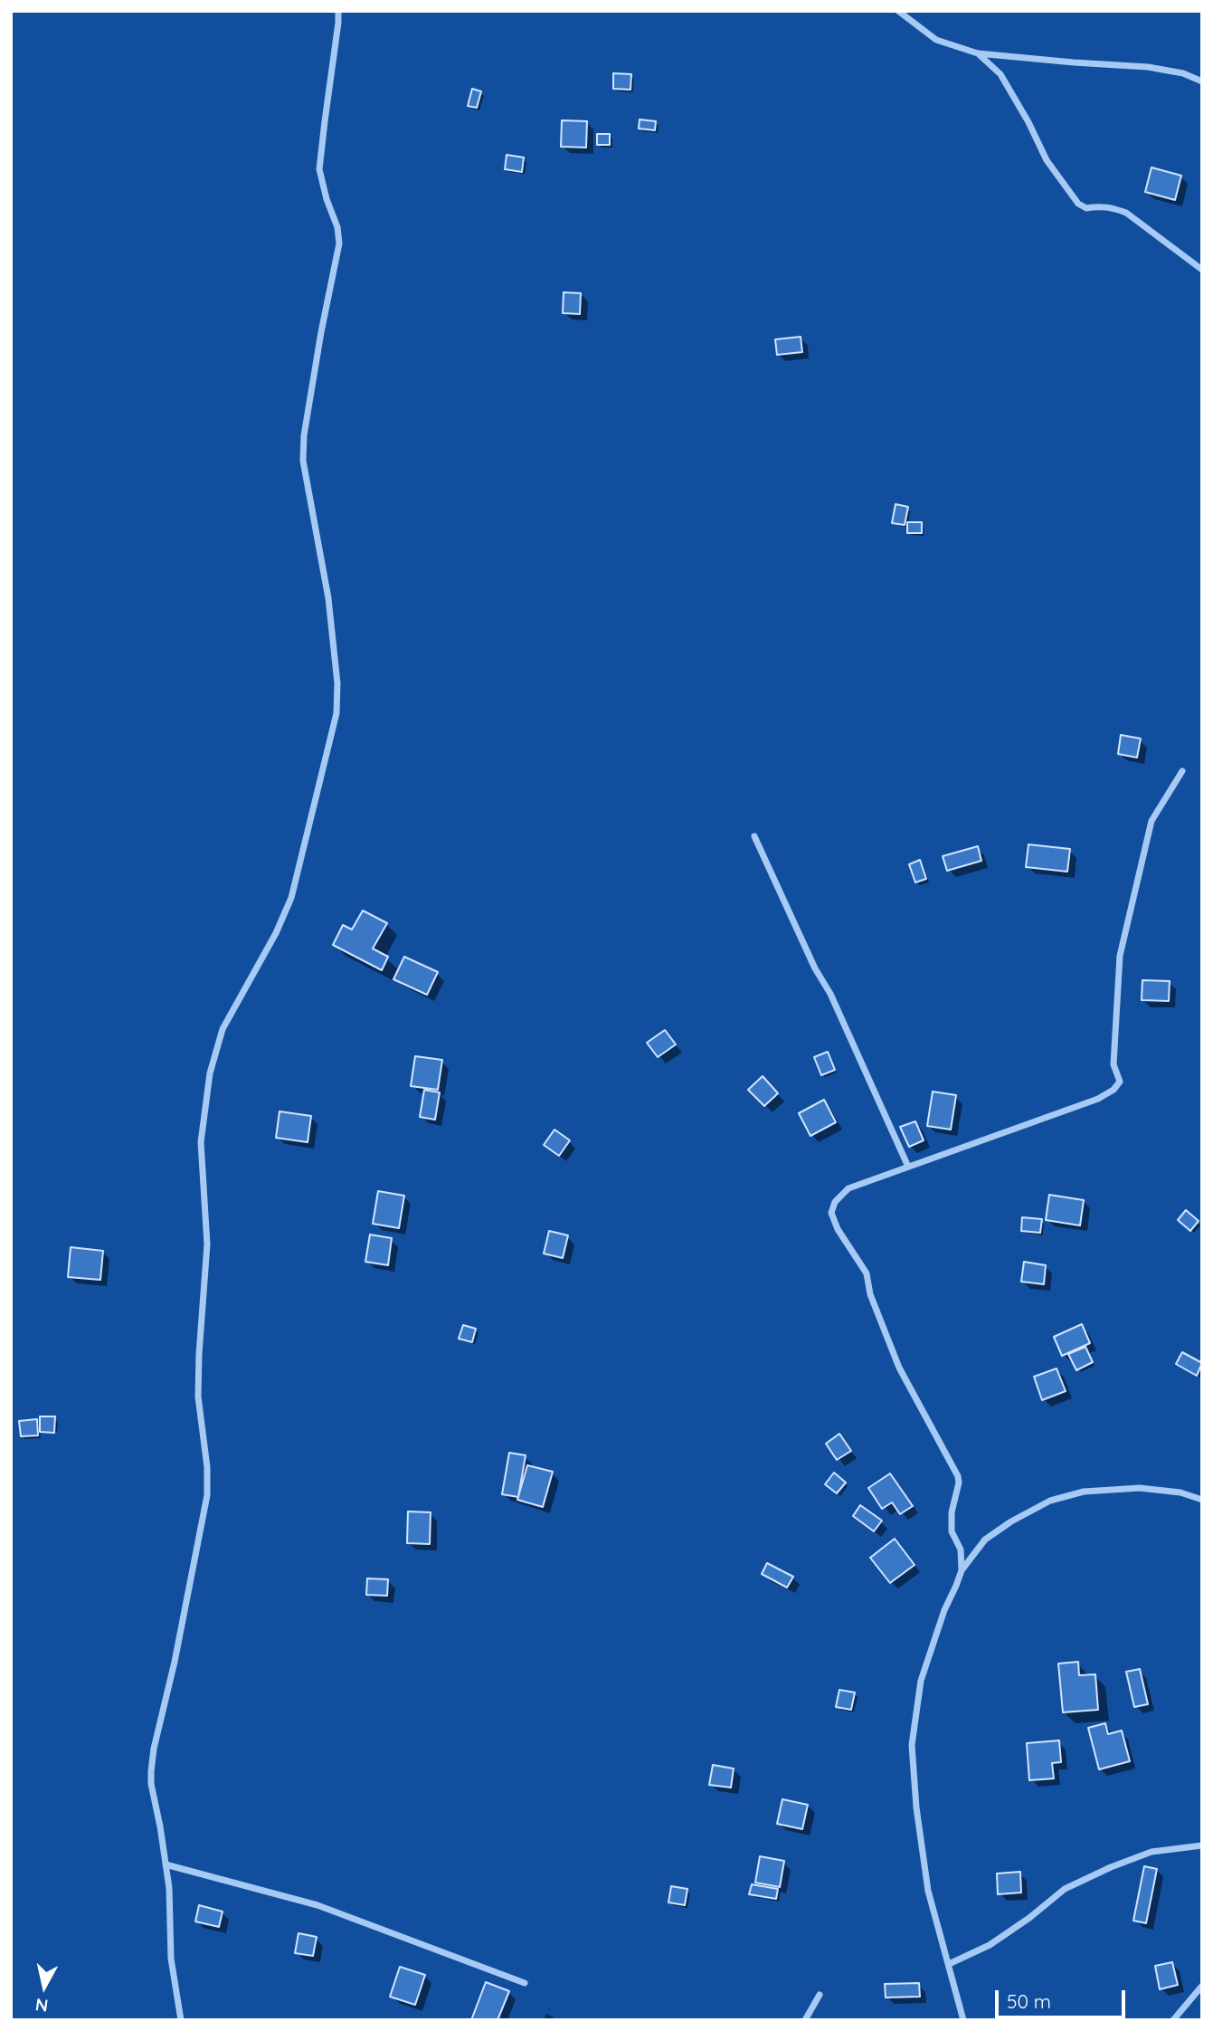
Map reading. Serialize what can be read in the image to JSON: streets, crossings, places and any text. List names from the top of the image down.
{
  "scale_bar": "50 m",
  "north": "bottom"
}
